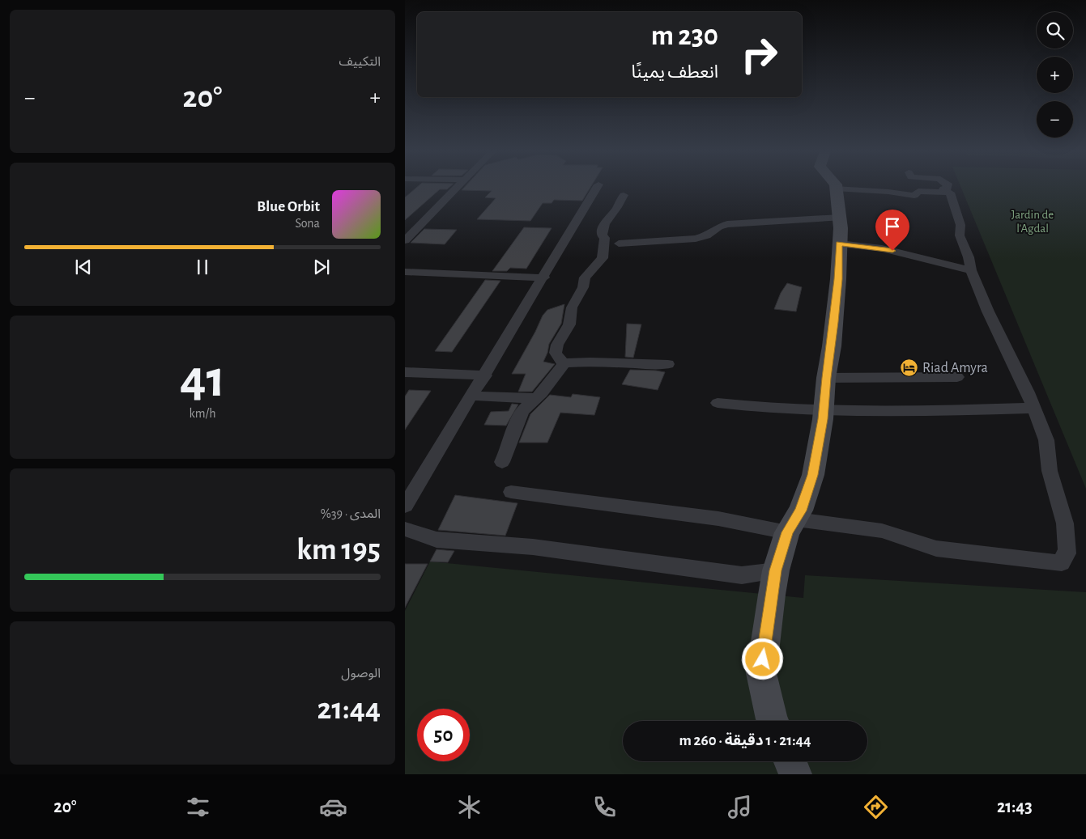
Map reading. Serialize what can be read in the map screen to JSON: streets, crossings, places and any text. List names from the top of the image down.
{
  "parks": ["Jardin de l'Agdal"],
  "places": {
    "hotel": ["Riad Amyra"]
  },
  "page": {
    "tile": [
      "التكييف",
      ["41", "km/h"],
      ["المدى · 39%", "195 km"],
      ["الوصول", "21:44"]
    ],
    "map_buttons": ["+", "−"],
    "turn": ["230 m", "انعطف يمينًا"],
    "heat": ["−", "20°", "+"],
    "song": ["Blue Orbit", "Sona"],
    "limit": "50",
    "trip": "21:44 · 1 دقيقة · 260 m",
    "tabs": ["21:43", "20°"]
  }
}
